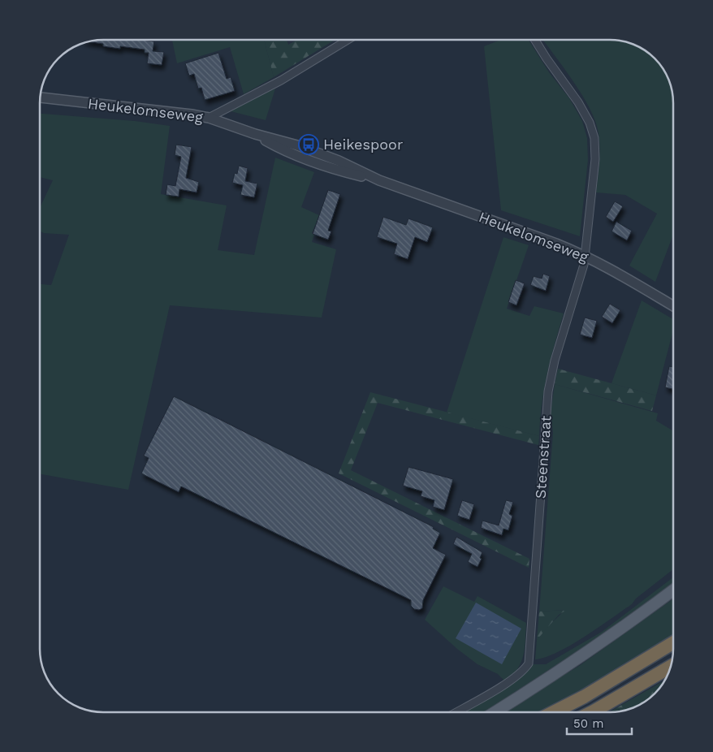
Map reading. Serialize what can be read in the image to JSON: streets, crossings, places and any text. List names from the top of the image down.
{
  "streets": {
    "street": ["Heukelomseweg", "Steenstraat"]
  },
  "crossings": [
    ["Heukelomseweg", "Steenstraat"]
  ],
  "places": {
    "bus stop": ["Heikespoor"]
  },
  "scale_bar": "50 m"
}
